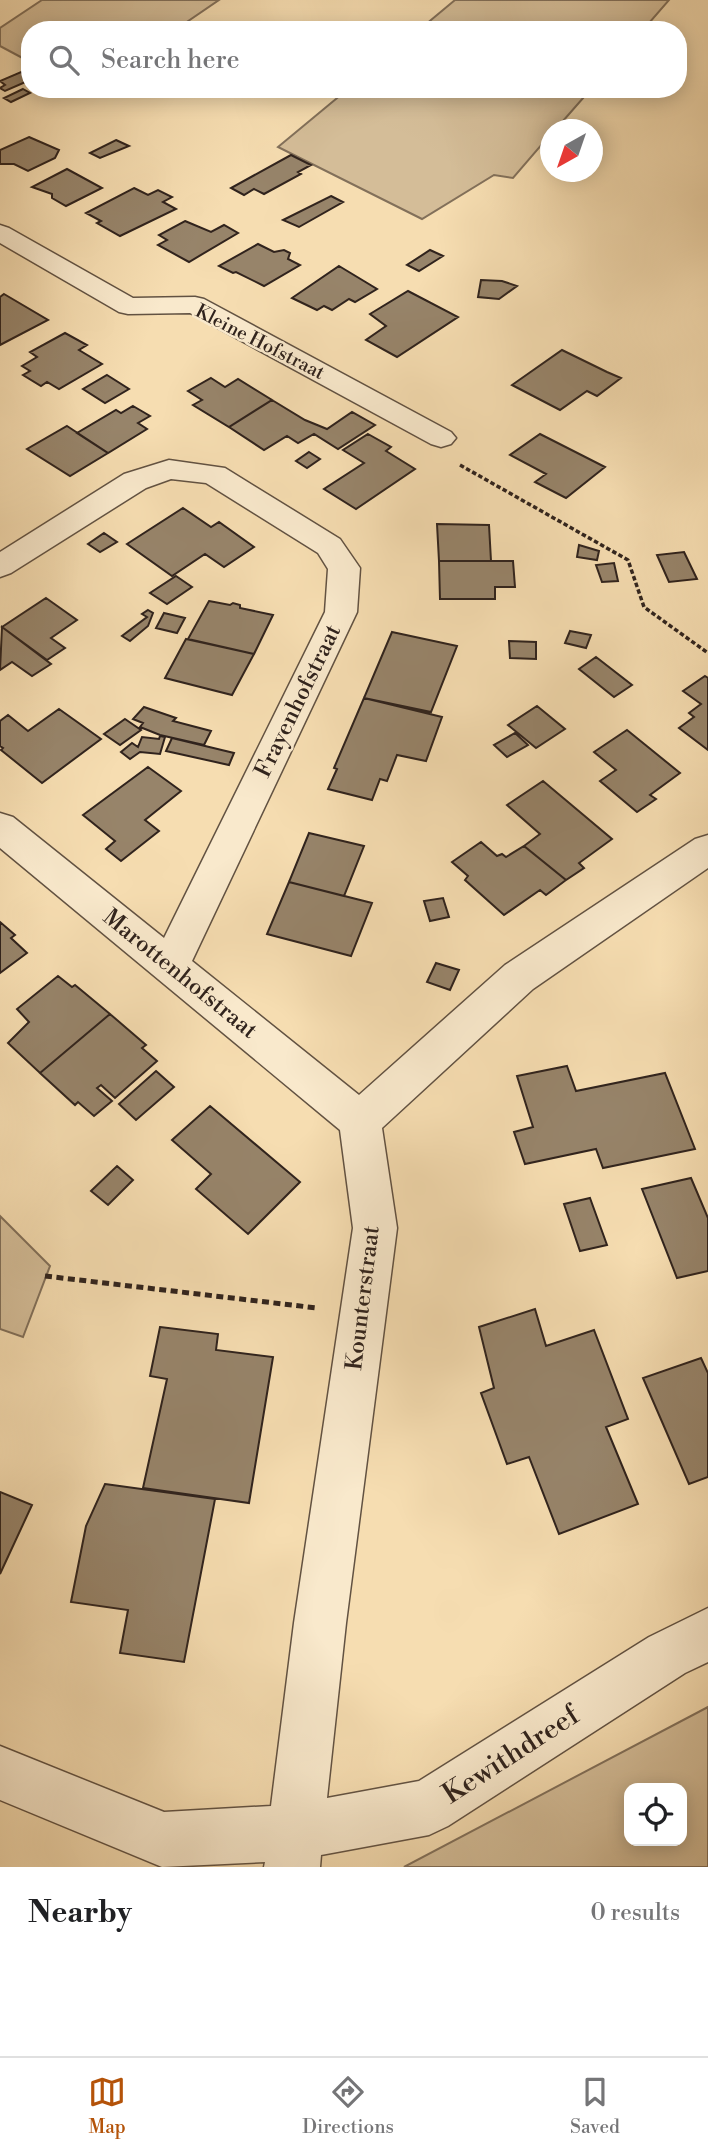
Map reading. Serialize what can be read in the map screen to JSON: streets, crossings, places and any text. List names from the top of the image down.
{
  "streets": {
    "street": [
      "Kleine Hofstraat",
      "Frayenhofstraat",
      "Marottenhofstraat",
      "Kounterstraat",
      "Kewithdreef"
    ]
  },
  "crossings": [
    ["Frayenhofstraat", "Marottenhofstraat"],
    ["Marottenhofstraat", "Kounterstraat"],
    ["Kounterstraat", "Kewithdreef"]
  ],
  "north": "bottom left",
  "page": {
    "search": "Search here",
    "heading": ["Nearby", "0 results"],
    "nav": ["Map", "Directions", "Saved"]
  }
}
